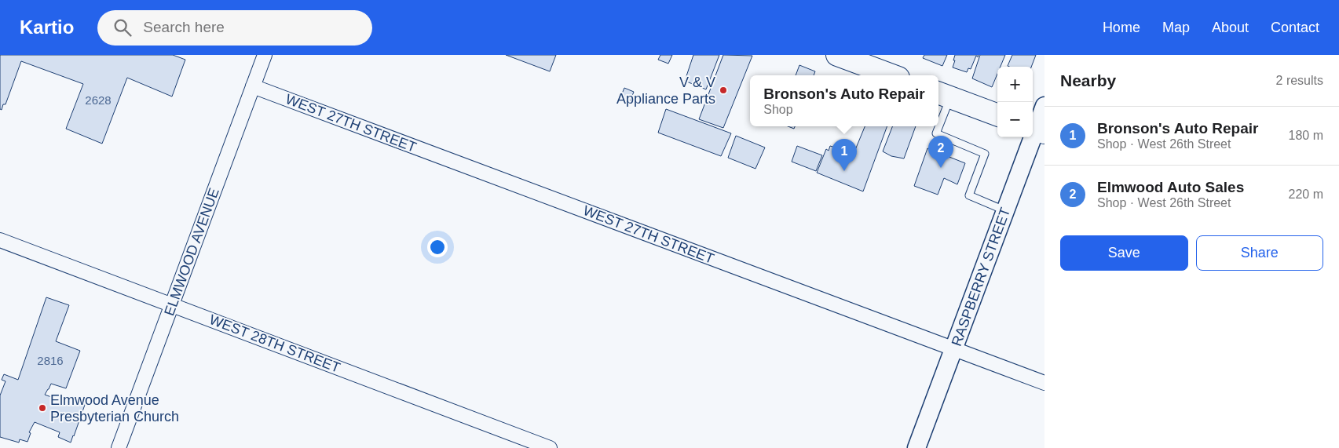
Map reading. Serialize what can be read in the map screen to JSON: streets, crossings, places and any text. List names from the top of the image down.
{
  "streets": {
    "street": [
      "WEST 27TH STREET",
      "ELMWOOD AVENUE",
      "RASPBERRY STREET",
      "WEST 28TH STREET"
    ]
  },
  "crossings": [
    ["WEST 27TH STREET", "ELMWOOD AVENUE"],
    ["WEST 27TH STREET", "RASPBERRY STREET"],
    ["ELMWOOD AVENUE", "WEST 28TH STREET"]
  ],
  "places": ["V & V Appliance Parts", "Elmwood Avenue Presbyterian Church"],
  "house_numbers": ["2628", "2816"],
  "page": {
    "header": "Kartio",
    "search": "Search here",
    "nav": [
      "Home",
      "Map",
      "About",
      "Contact"
    ],
    "heading": ["Nearby", "2 results"],
    "map_buttons": ["+", "−"],
    "popup": ["Bronson's Auto Repair", "Shop"],
    "list": [
      {
        "mark": "1",
        "name": "Bronson's Auto Repair",
        "note": "Shop · West 26th Street",
        "value": "180 m"
      },
      {
        "mark": "2",
        "name": "Elmwood Auto Sales",
        "note": "Shop · West 26th Street",
        "value": "220 m"
      }
    ],
    "pins": ["2", "1"],
    "buttons": ["Save", "Share"]
  }
}
